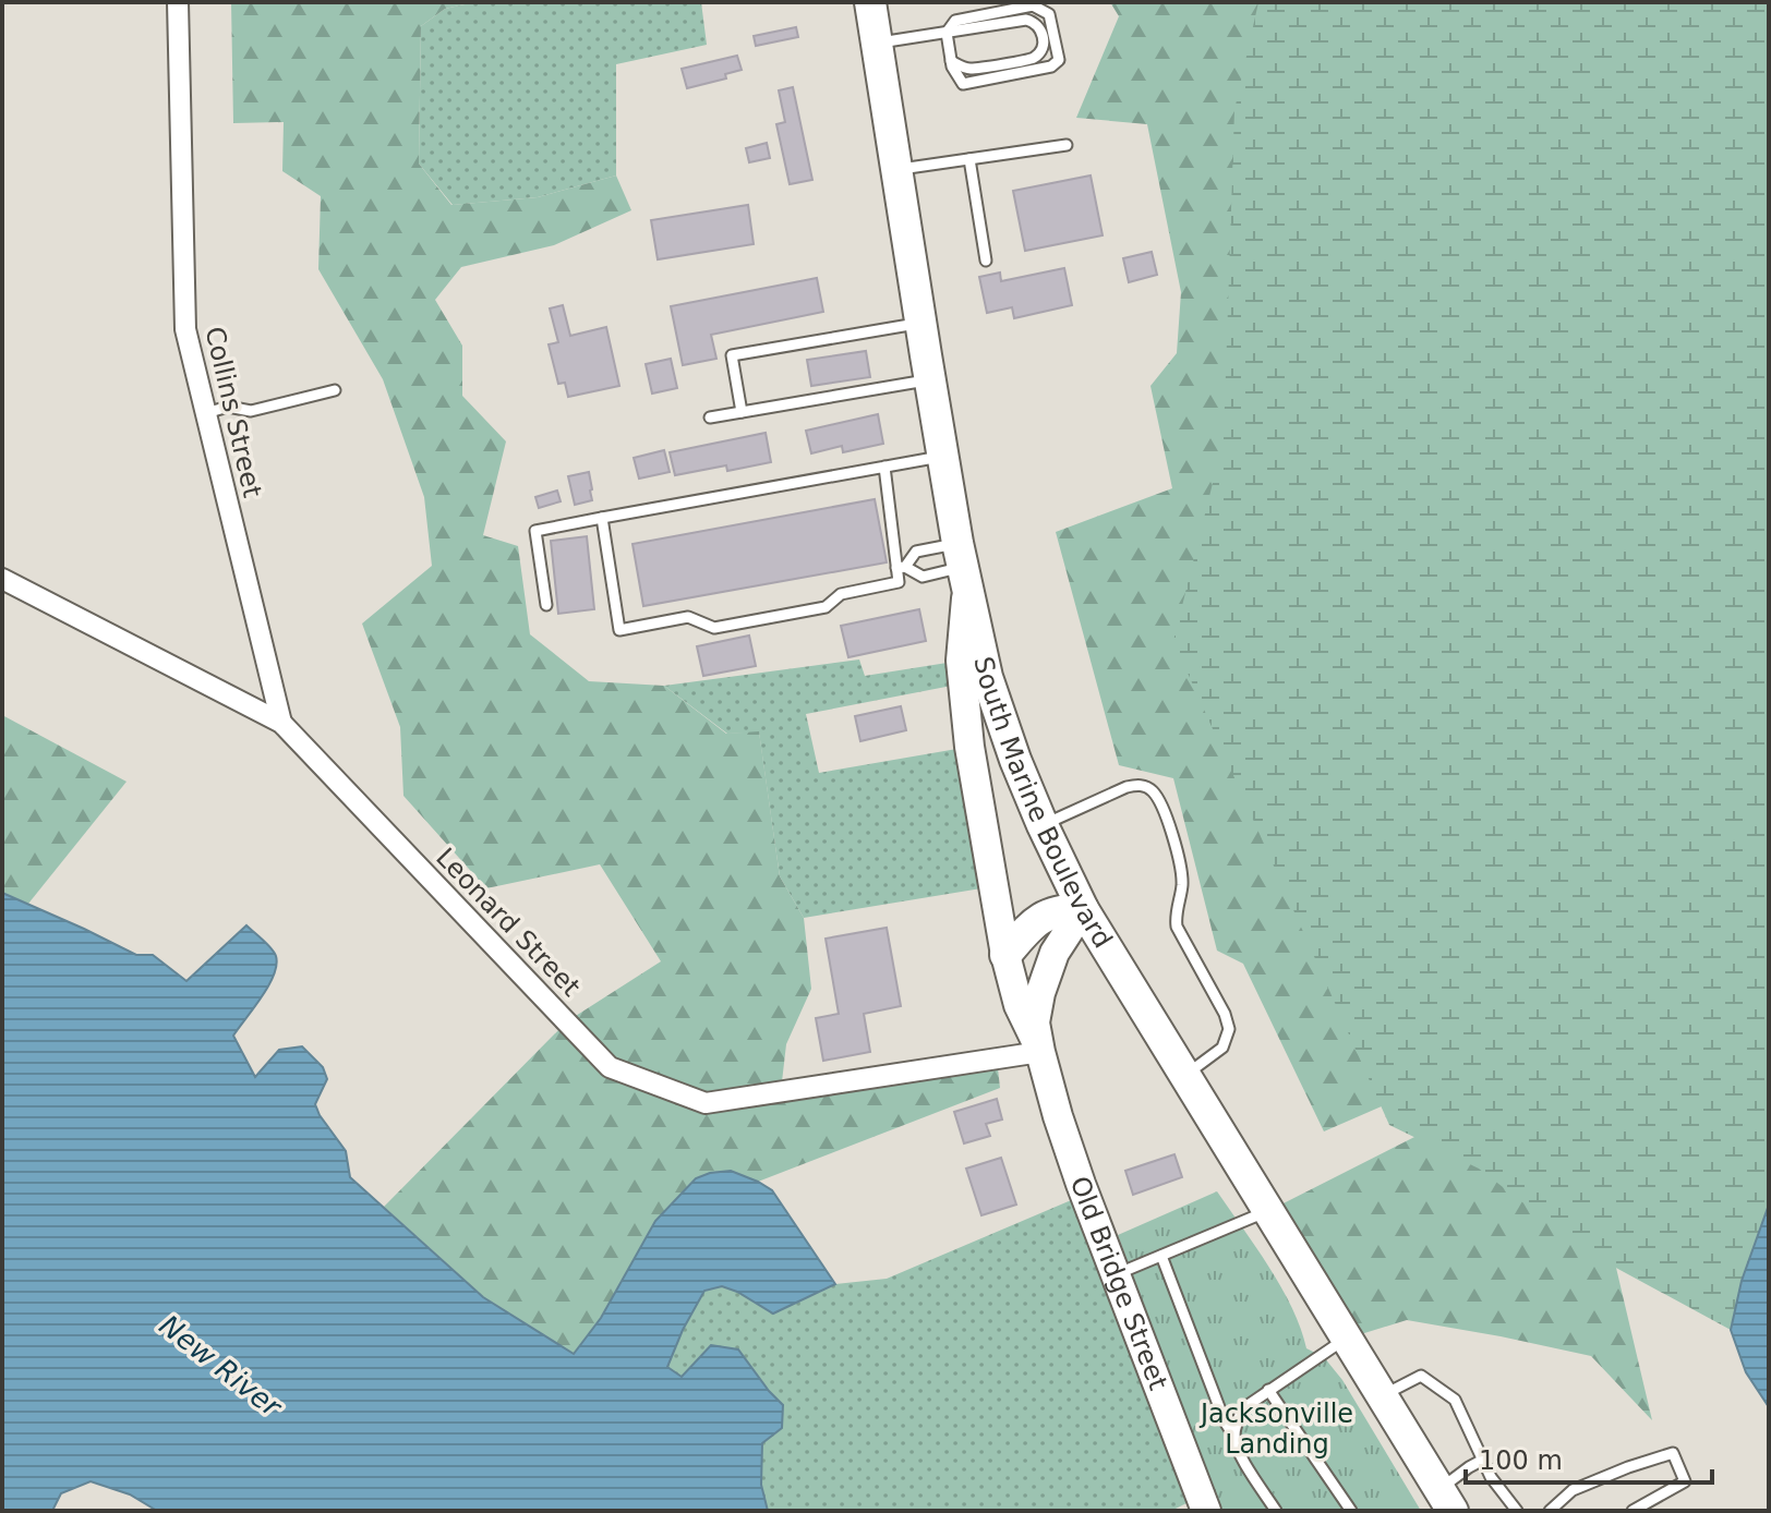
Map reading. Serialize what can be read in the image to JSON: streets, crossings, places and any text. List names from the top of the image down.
{
  "streets": {
    "main road": ["South Marine Boulevard", "Old Bridge Street"],
    "street": ["Collins Street", "Leonard Street"]
  },
  "crossings": [
    ["Collins Street", "Leonard Street"],
    ["South Marine Boulevard", "Old Bridge Street"],
    ["Leonard Street", "Old Bridge Street"]
  ],
  "water": ["New River"],
  "parks": ["Jacksonville Landing"],
  "scale_bar": "100 m"
}
